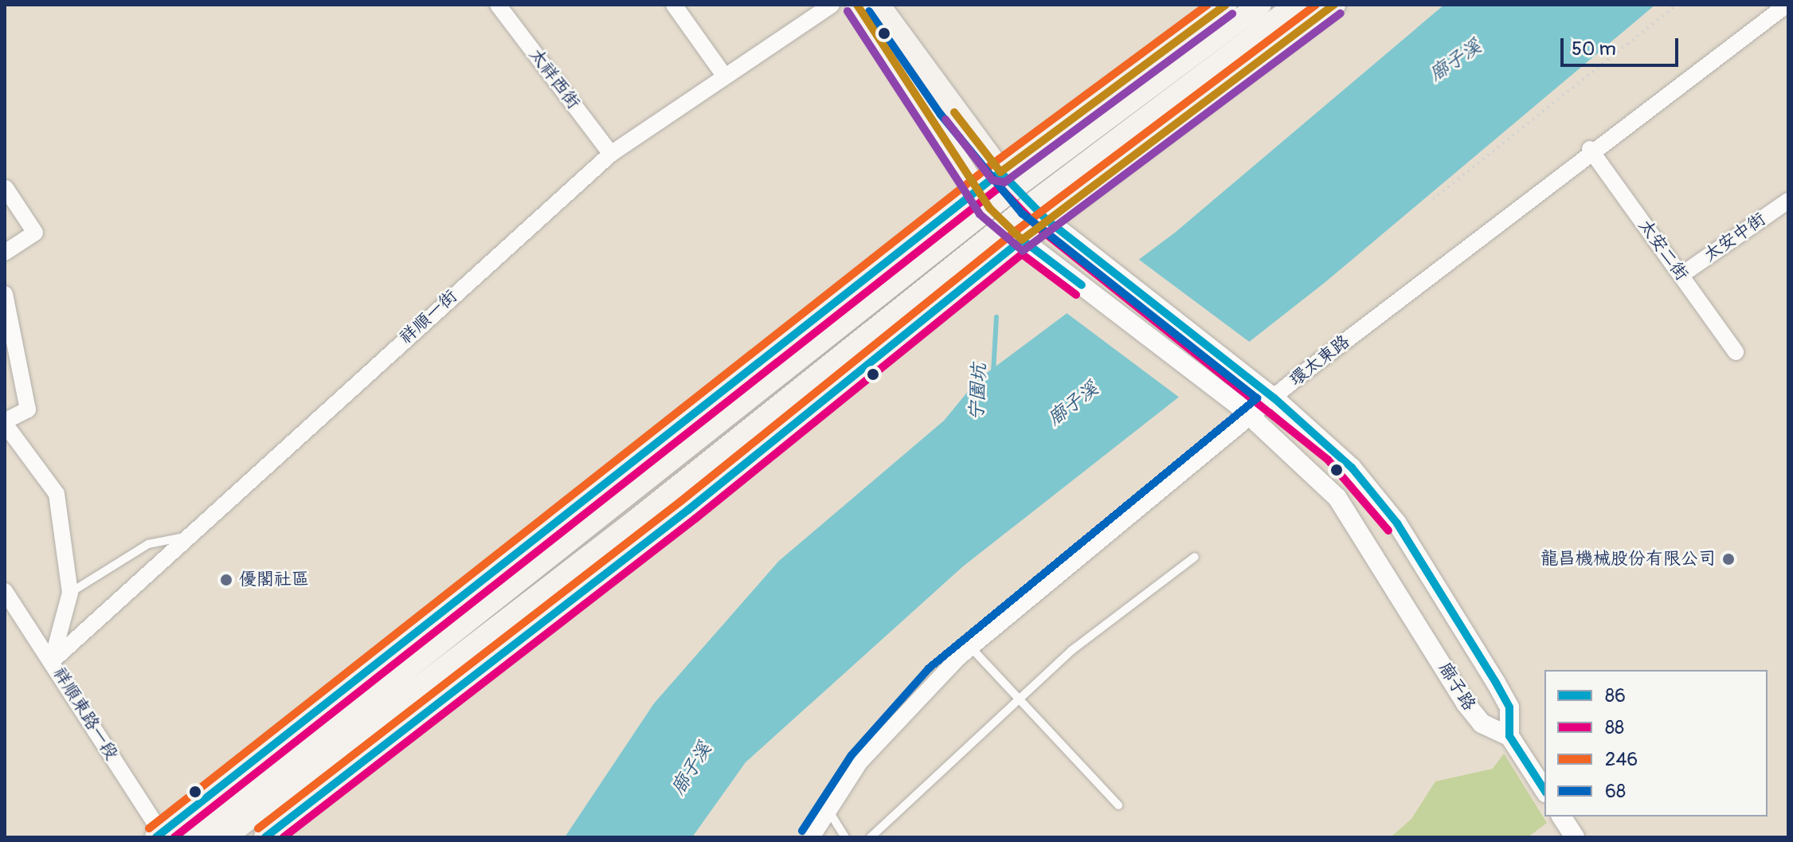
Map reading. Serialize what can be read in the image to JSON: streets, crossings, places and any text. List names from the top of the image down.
{
  "streets": {
    "street": [
      "太祥西街",
      "太安中街",
      "太安二街",
      "祥順一街",
      "環太東路",
      "廍子路",
      "祥順東路一段"
    ]
  },
  "crossings": [
    ["太祥西街", "祥順一街"],
    ["太安中街", "太安二街"],
    ["太安二街", "環太東路"],
    ["祥順一街", "祥順東路一段"],
    ["環太東路", "廍子路"]
  ],
  "water": ["廍子溪", "宁園坑"],
  "places": ["龍昌機械股份有限公司", "優閣社區"],
  "lines": [
    "transit line 246",
    "transit line 68",
    "transit line 86",
    "transit line 88"
  ],
  "legend": [
    "86",
    "88",
    "246",
    "68"
  ],
  "scale_bar": "50 m"
}
